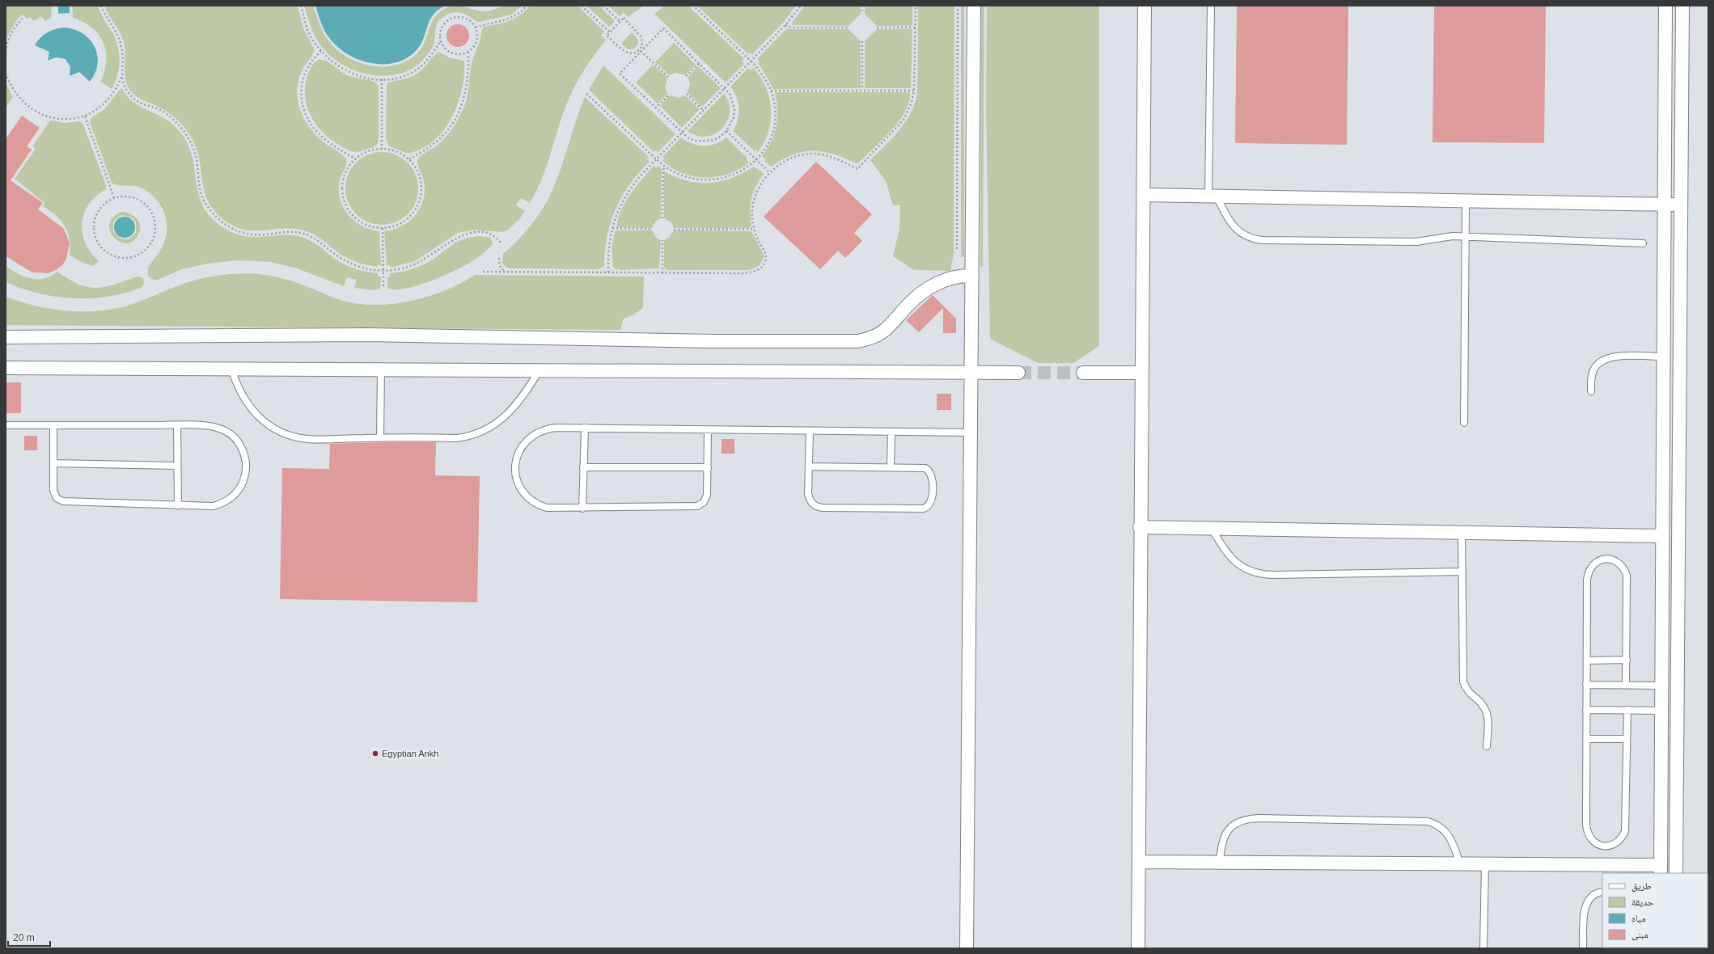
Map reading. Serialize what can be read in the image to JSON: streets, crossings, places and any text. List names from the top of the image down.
{
  "places": ["Egyptian Ankh"],
  "legend": [
    "طريق",
    "حديقة",
    "مياه",
    "مبنى"
  ],
  "scale_bar": "20 m"
}
